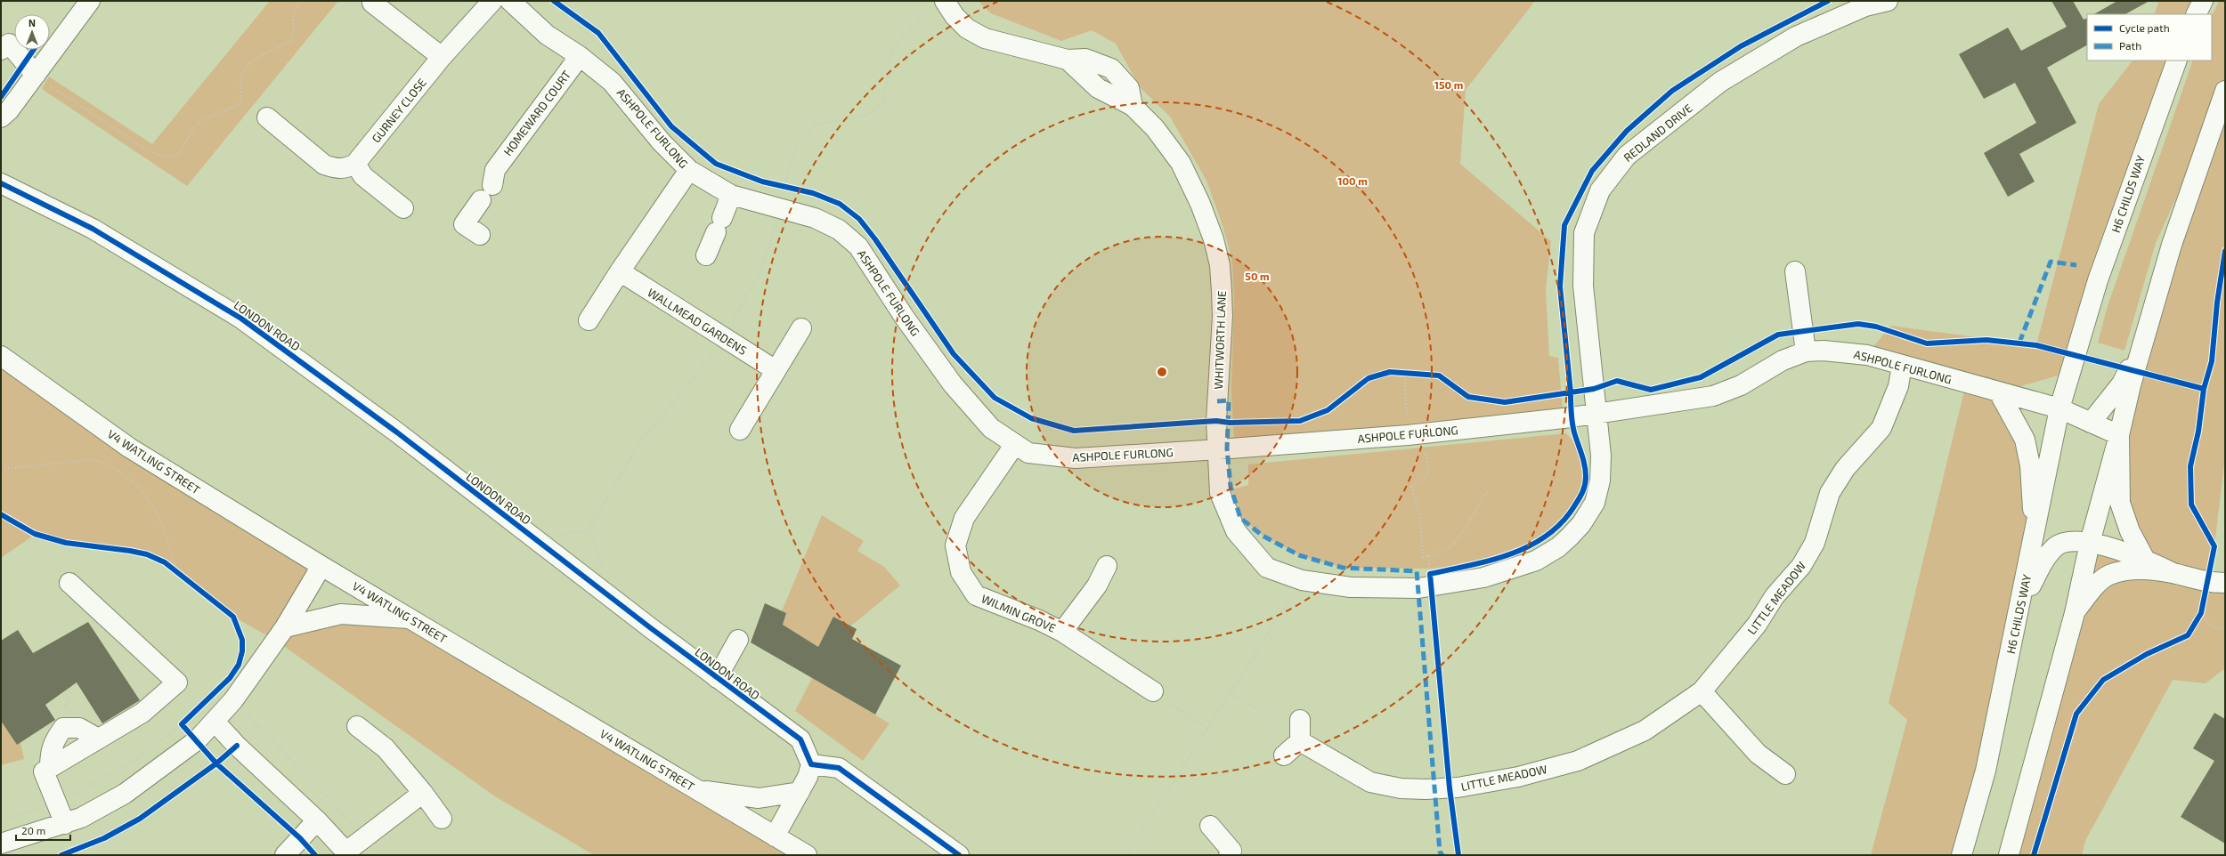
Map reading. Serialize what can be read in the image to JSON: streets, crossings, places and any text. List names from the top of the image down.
{
  "streets": {
    "street": [
      "GURNEY CLOSE",
      "HOMEWARD COURT",
      "ASHPOLE FURLONG",
      "REDLAND DRIVE",
      "H6 CHILDS WAY",
      "WALLMEAD GARDENS",
      "LONDON ROAD",
      "WHITWORTH LANE",
      "V4 WATLING STREET",
      "LITTLE MEADOW",
      "WILMIN GROVE"
    ]
  },
  "crossings": [
    ["HOMEWARD COURT", "ASHPOLE FURLONG"],
    ["ASHPOLE FURLONG", "REDLAND DRIVE"],
    ["ASHPOLE FURLONG", "H6 CHILDS WAY"],
    ["ASHPOLE FURLONG", "WHITWORTH LANE"],
    ["ASHPOLE FURLONG", "LITTLE MEADOW"],
    ["ASHPOLE FURLONG", "WILMIN GROVE"]
  ],
  "legend": ["Cycle path", "Path"],
  "scale_bar": "20 m",
  "north": "top",
  "rings": ["150 m", "100 m", "50 m"]
}
